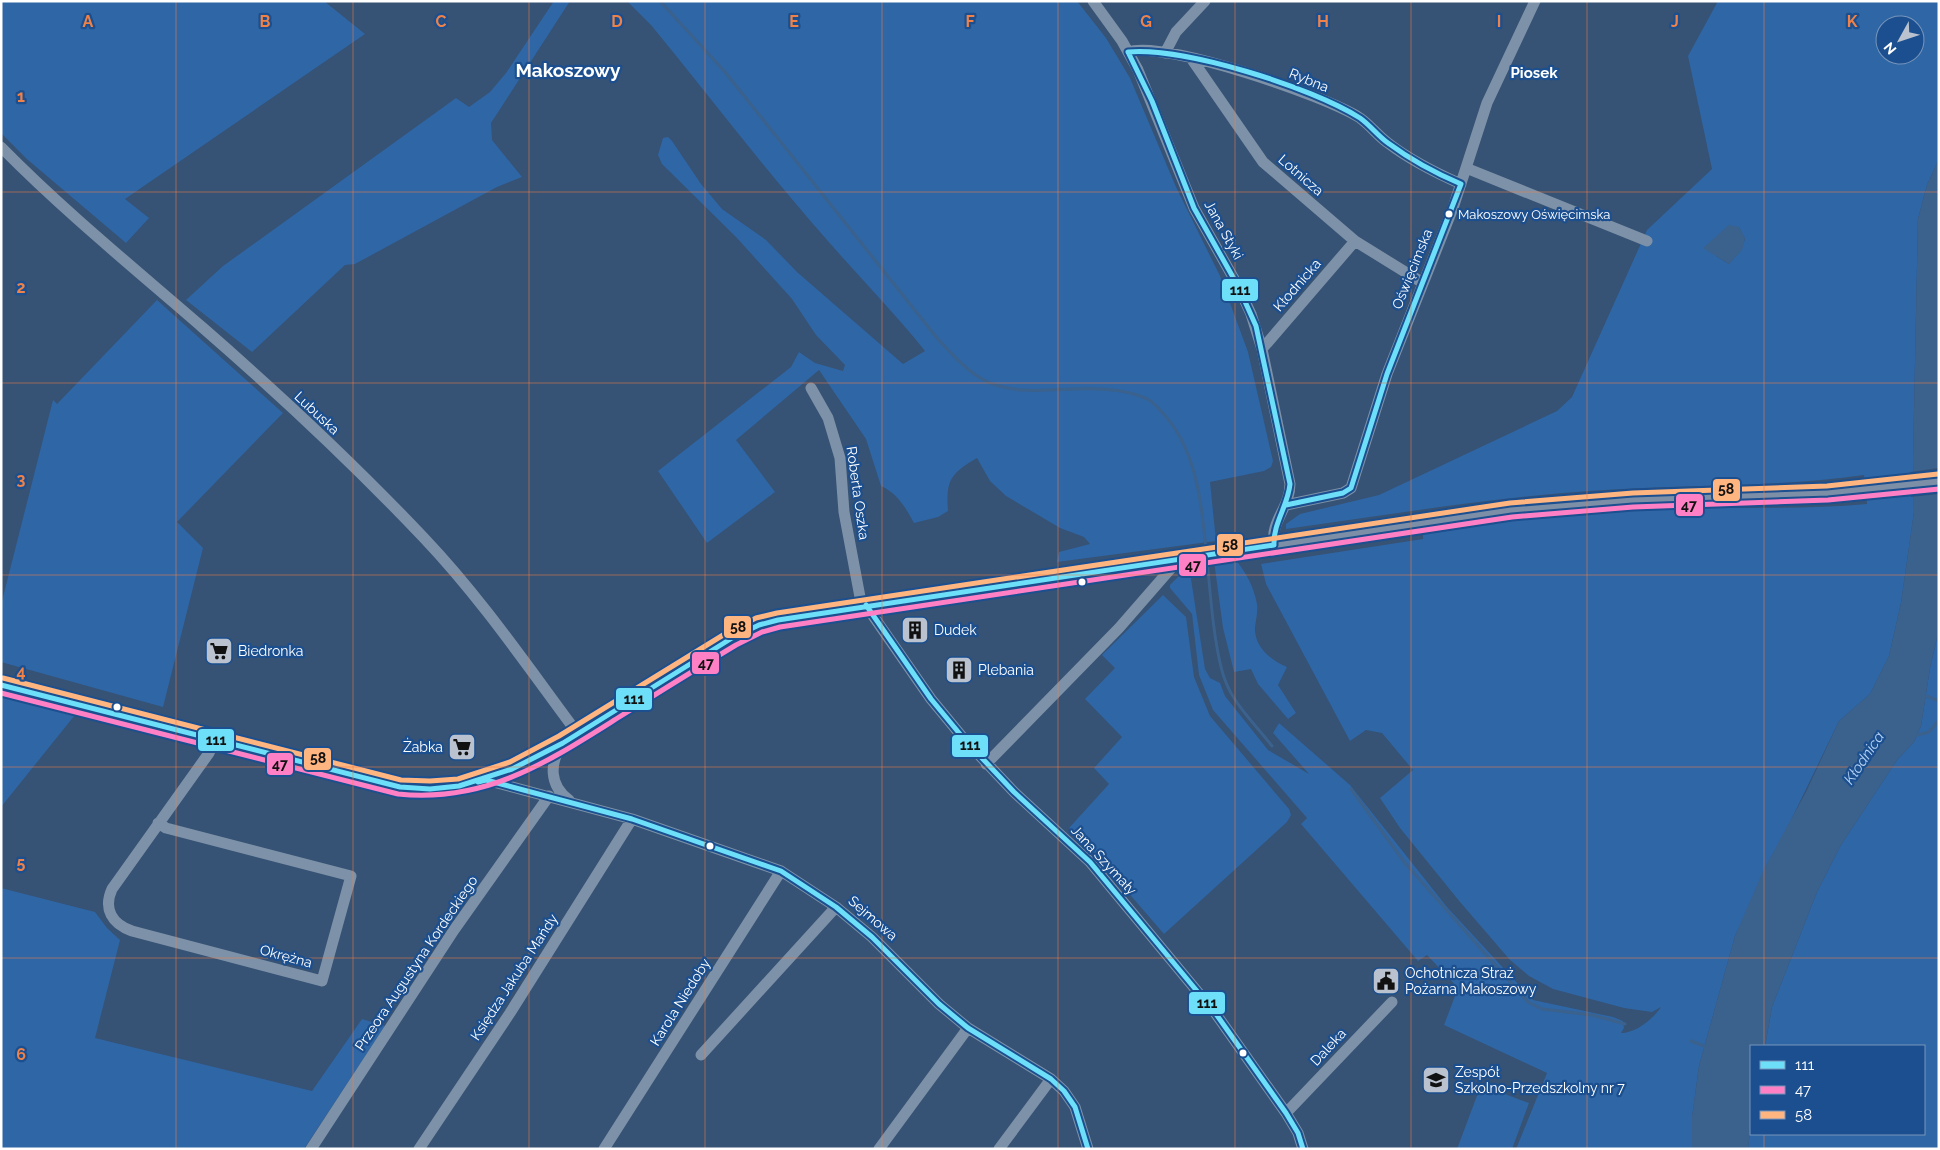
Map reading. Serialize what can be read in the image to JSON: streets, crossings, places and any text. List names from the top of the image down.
{
  "streets": {
    "street": [
      "Rybna",
      "Lotnicza",
      "Jana Styki",
      "Oświęcimska",
      "Kłodnicka",
      "Lubuska",
      "Roberta Oszka",
      "Jana Szymały",
      "Sejmowa",
      "Okrężna",
      "Przeora Augustyna Kordeckiego",
      "Księdza Jakuba Mańdy",
      "Karola Niedoby",
      "Daleka"
    ]
  },
  "crossings": [
    ["Rybna", "Lotnicza"],
    ["Rybna", "Jana Styki"],
    ["Rybna", "Oświęcimska"],
    ["Lotnicza", "Oświęcimska"],
    ["Lotnicza", "Kłodnicka"],
    ["Jana Styki", "Oświęcimska"],
    ["Jana Styki", "Kłodnicka"],
    ["Roberta Oszka", "Jana Szymały"],
    ["Jana Szymały", "Daleka"],
    ["Sejmowa", "Przeora Augustyna Kordeckiego"],
    ["Sejmowa", "Księdza Jakuba Mańdy"],
    ["Sejmowa", "Karola Niedoby"]
  ],
  "districts": ["Makoszowy", "Piosek"],
  "water": ["Kłodnica"],
  "places": {
    "other": ["Makoszowy Oświęcimska"],
    "building": ["Dudek", "Plebania"],
    "supermarket": ["Biedronka", "Żabka"],
    "public building": ["Ochotnicza Straż Pożarna Makoszowy"],
    "school or university": ["Zespół Szkolno-Przedszkolny nr 7"]
  },
  "lines": ["transit line 111", "transit line 58", "transit line 47"],
  "legend": ["111", "47", "58"],
  "north": "bottom left",
  "grid": {
    "columns": [
      "A",
      "B",
      "C",
      "D",
      "E",
      "F",
      "G",
      "H",
      "I",
      "J",
      "K"
    ],
    "rows": [
      "1",
      "2",
      "3",
      "4",
      "5",
      "6"
    ]
  }
}
